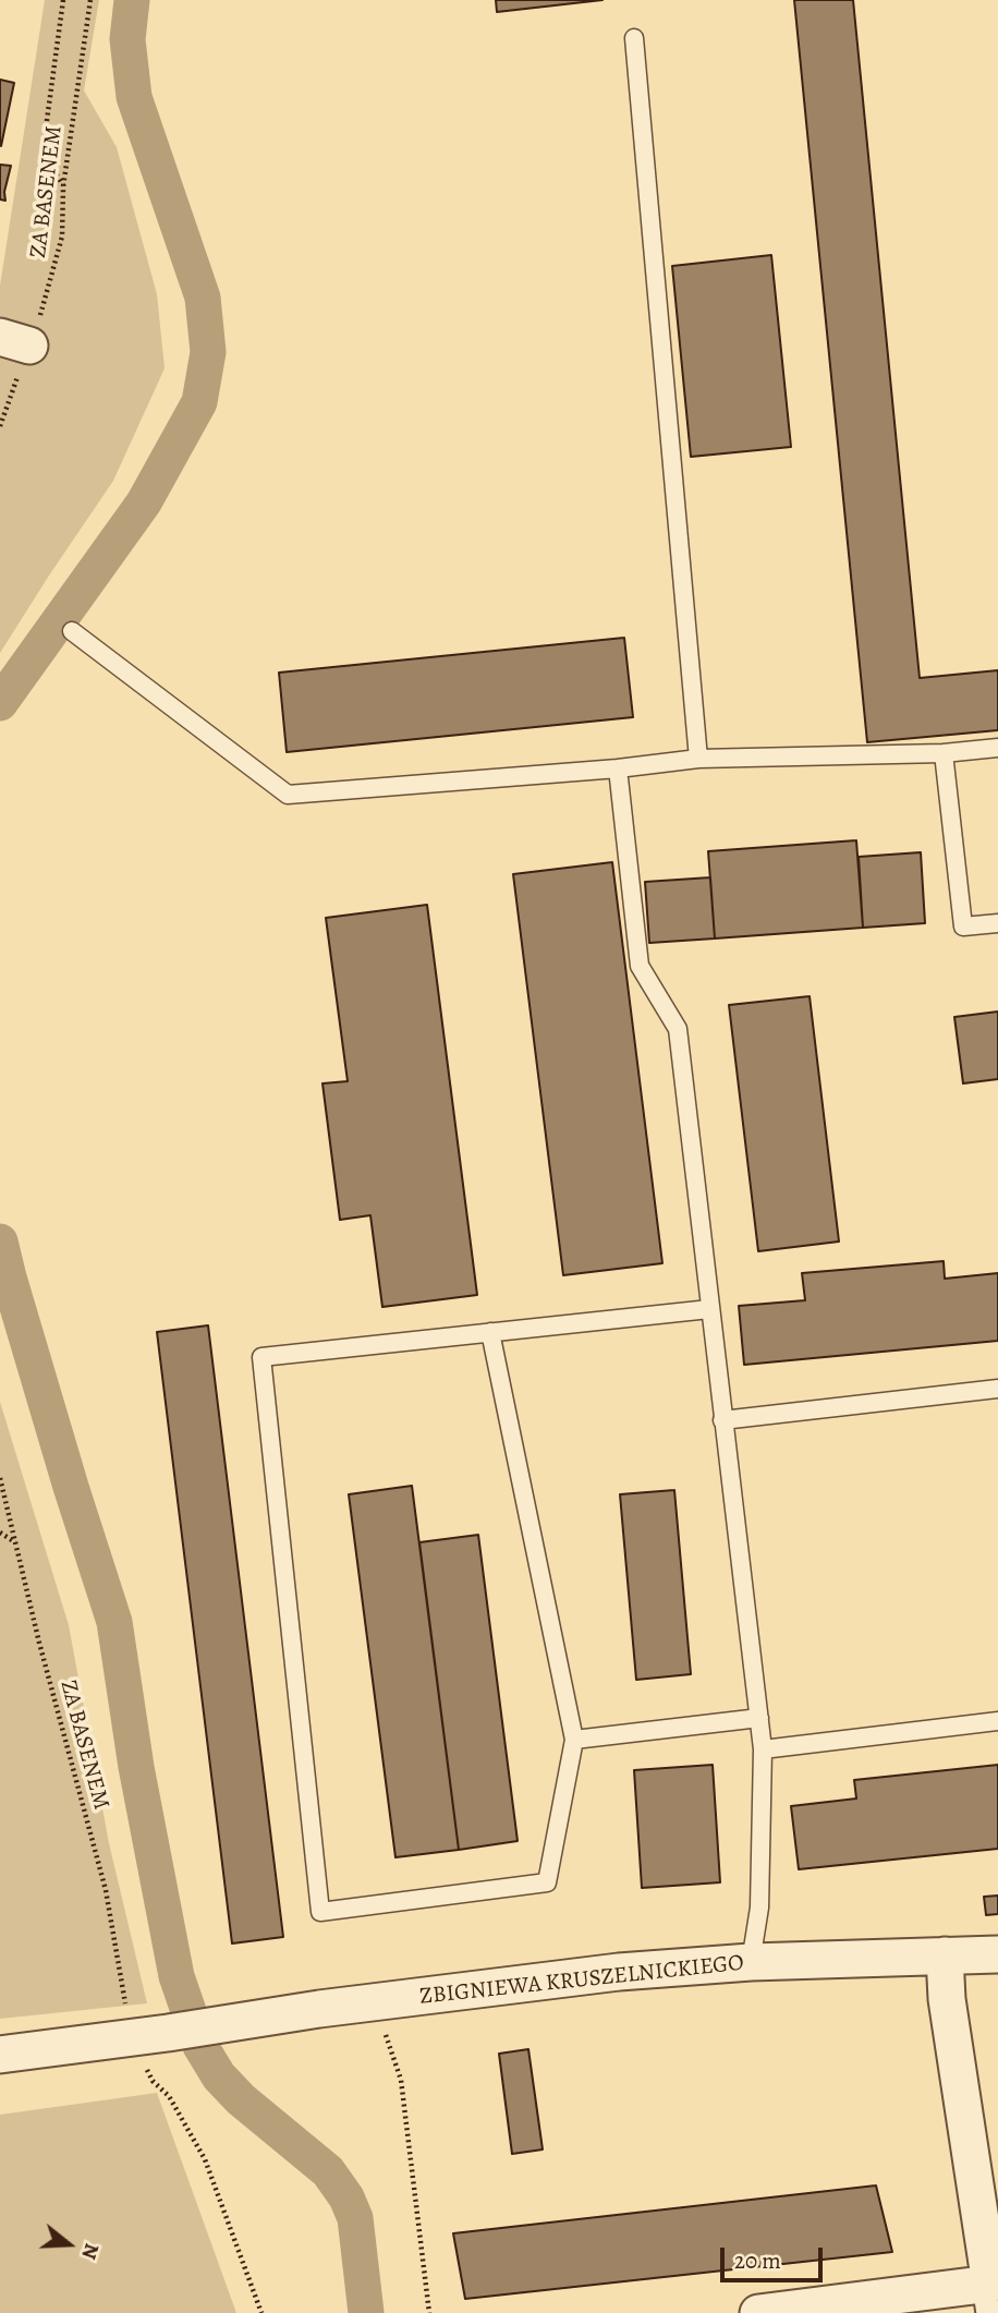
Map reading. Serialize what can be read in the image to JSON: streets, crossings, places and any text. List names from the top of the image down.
{
  "streets": {
    "street": ["ZBIGNIEWA KRUSZELNICKIEGO"],
    "path": ["ZA BASENEM"]
  },
  "scale_bar": "20 m",
  "north": "right"
}
